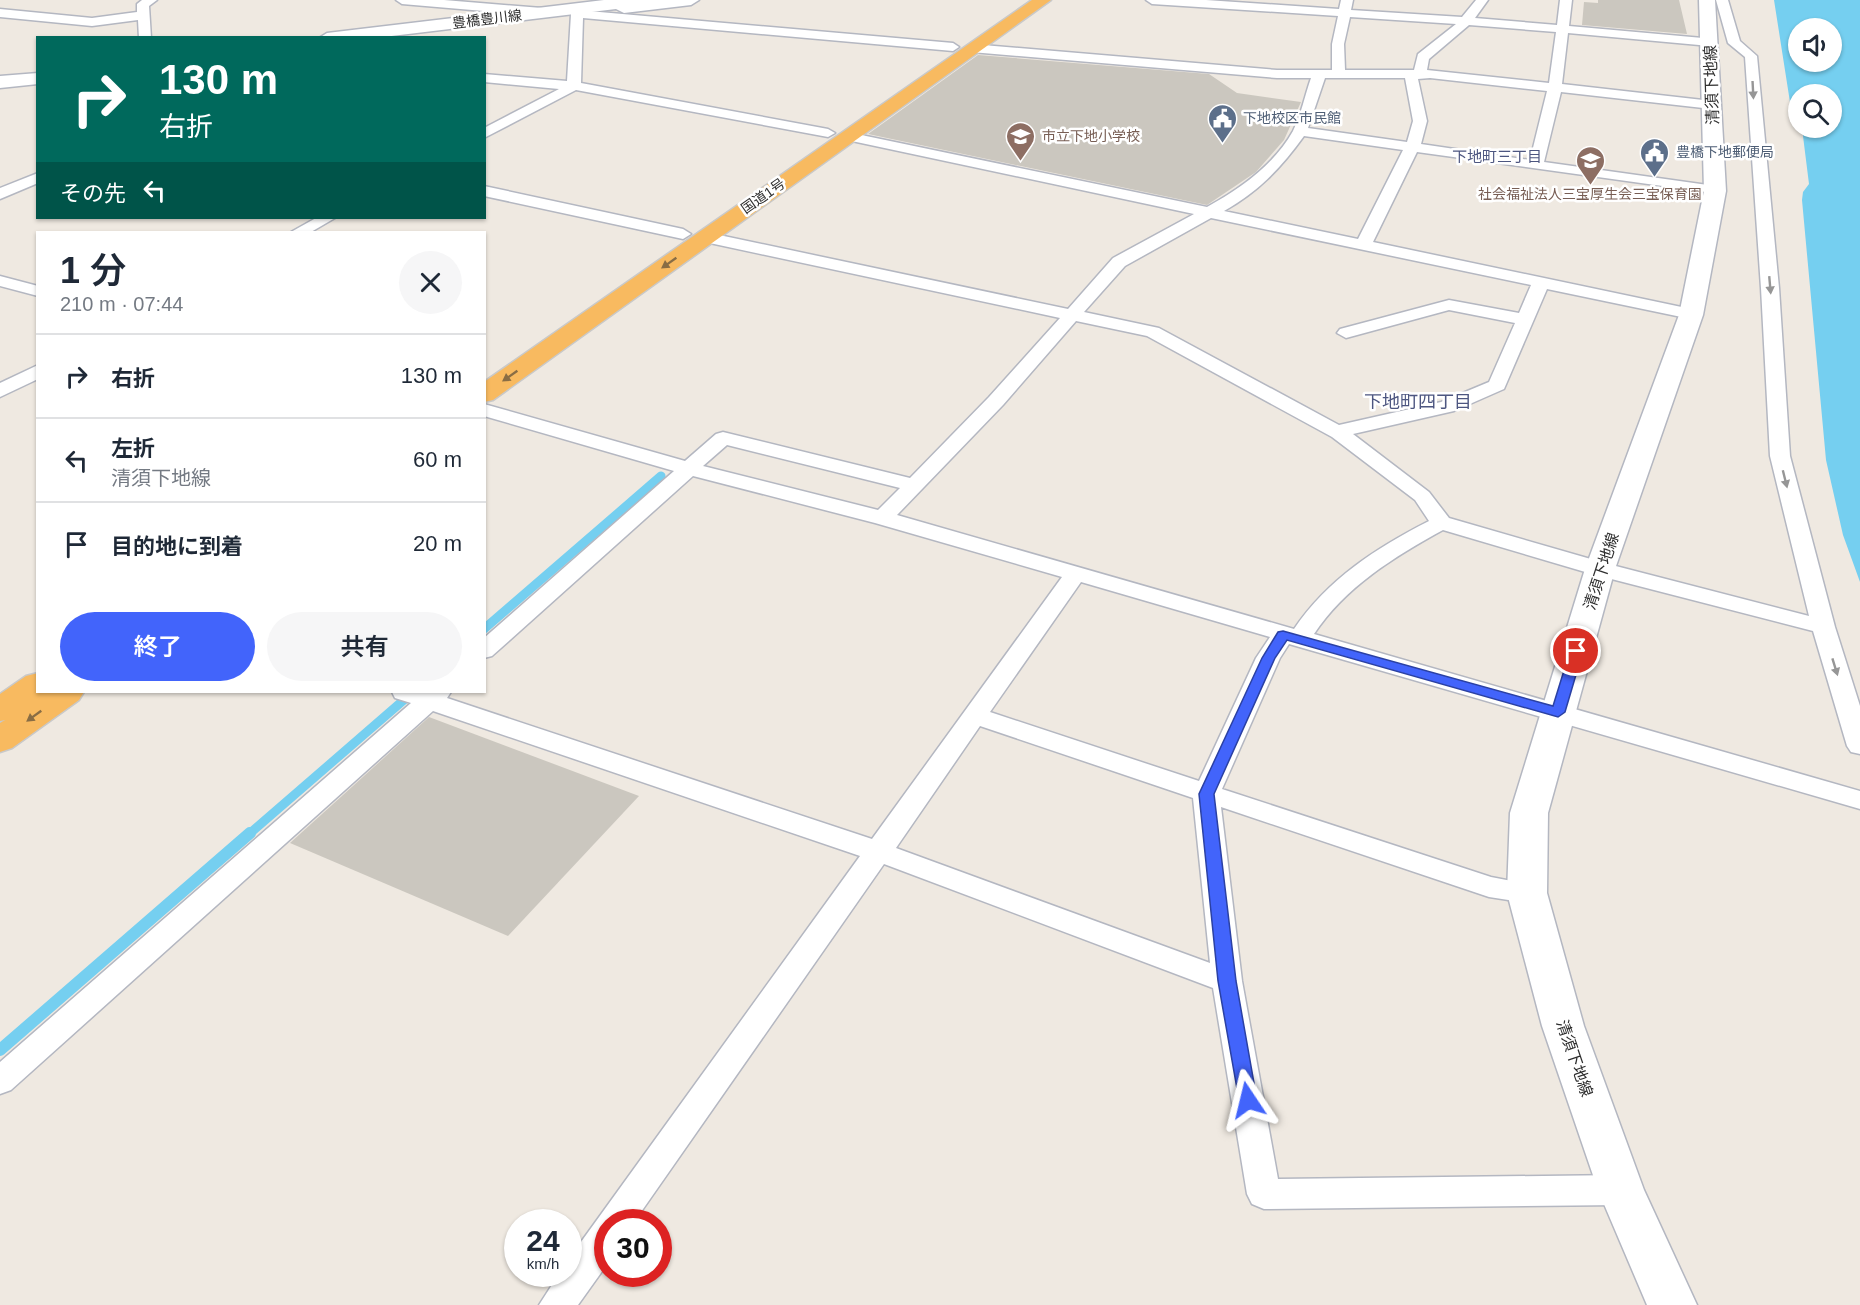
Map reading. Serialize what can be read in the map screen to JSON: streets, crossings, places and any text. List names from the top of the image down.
{
  "streets": {
    "highway": ["国道1号"],
    "main road": ["豊橋豊川線", "清須下地線"]
  },
  "districts": ["下地町三丁目", "下地町四丁目"],
  "places": {
    "public building": ["下地校区市民館", "豊橋下地郵便局"],
    "school or university": ["市立下地小学校", "社会福祉法人三宝厚生会三宝保育園"]
  },
  "page": {
    "turn": ["130 m", "右折"],
    "then": "その先",
    "heading": ["1 分", "210 m · 07:44"],
    "list": [
      {
        "name": "右折",
        "value": "130 m"
      },
      {
        "name": "左折",
        "note": "清須下地線",
        "value": "60 m"
      },
      {
        "name": "目的地に到着",
        "value": "20 m"
      }
    ],
    "buttons": ["終了", "共有"],
    "speed": "24 km/h",
    "limit": "30"
  }
}
